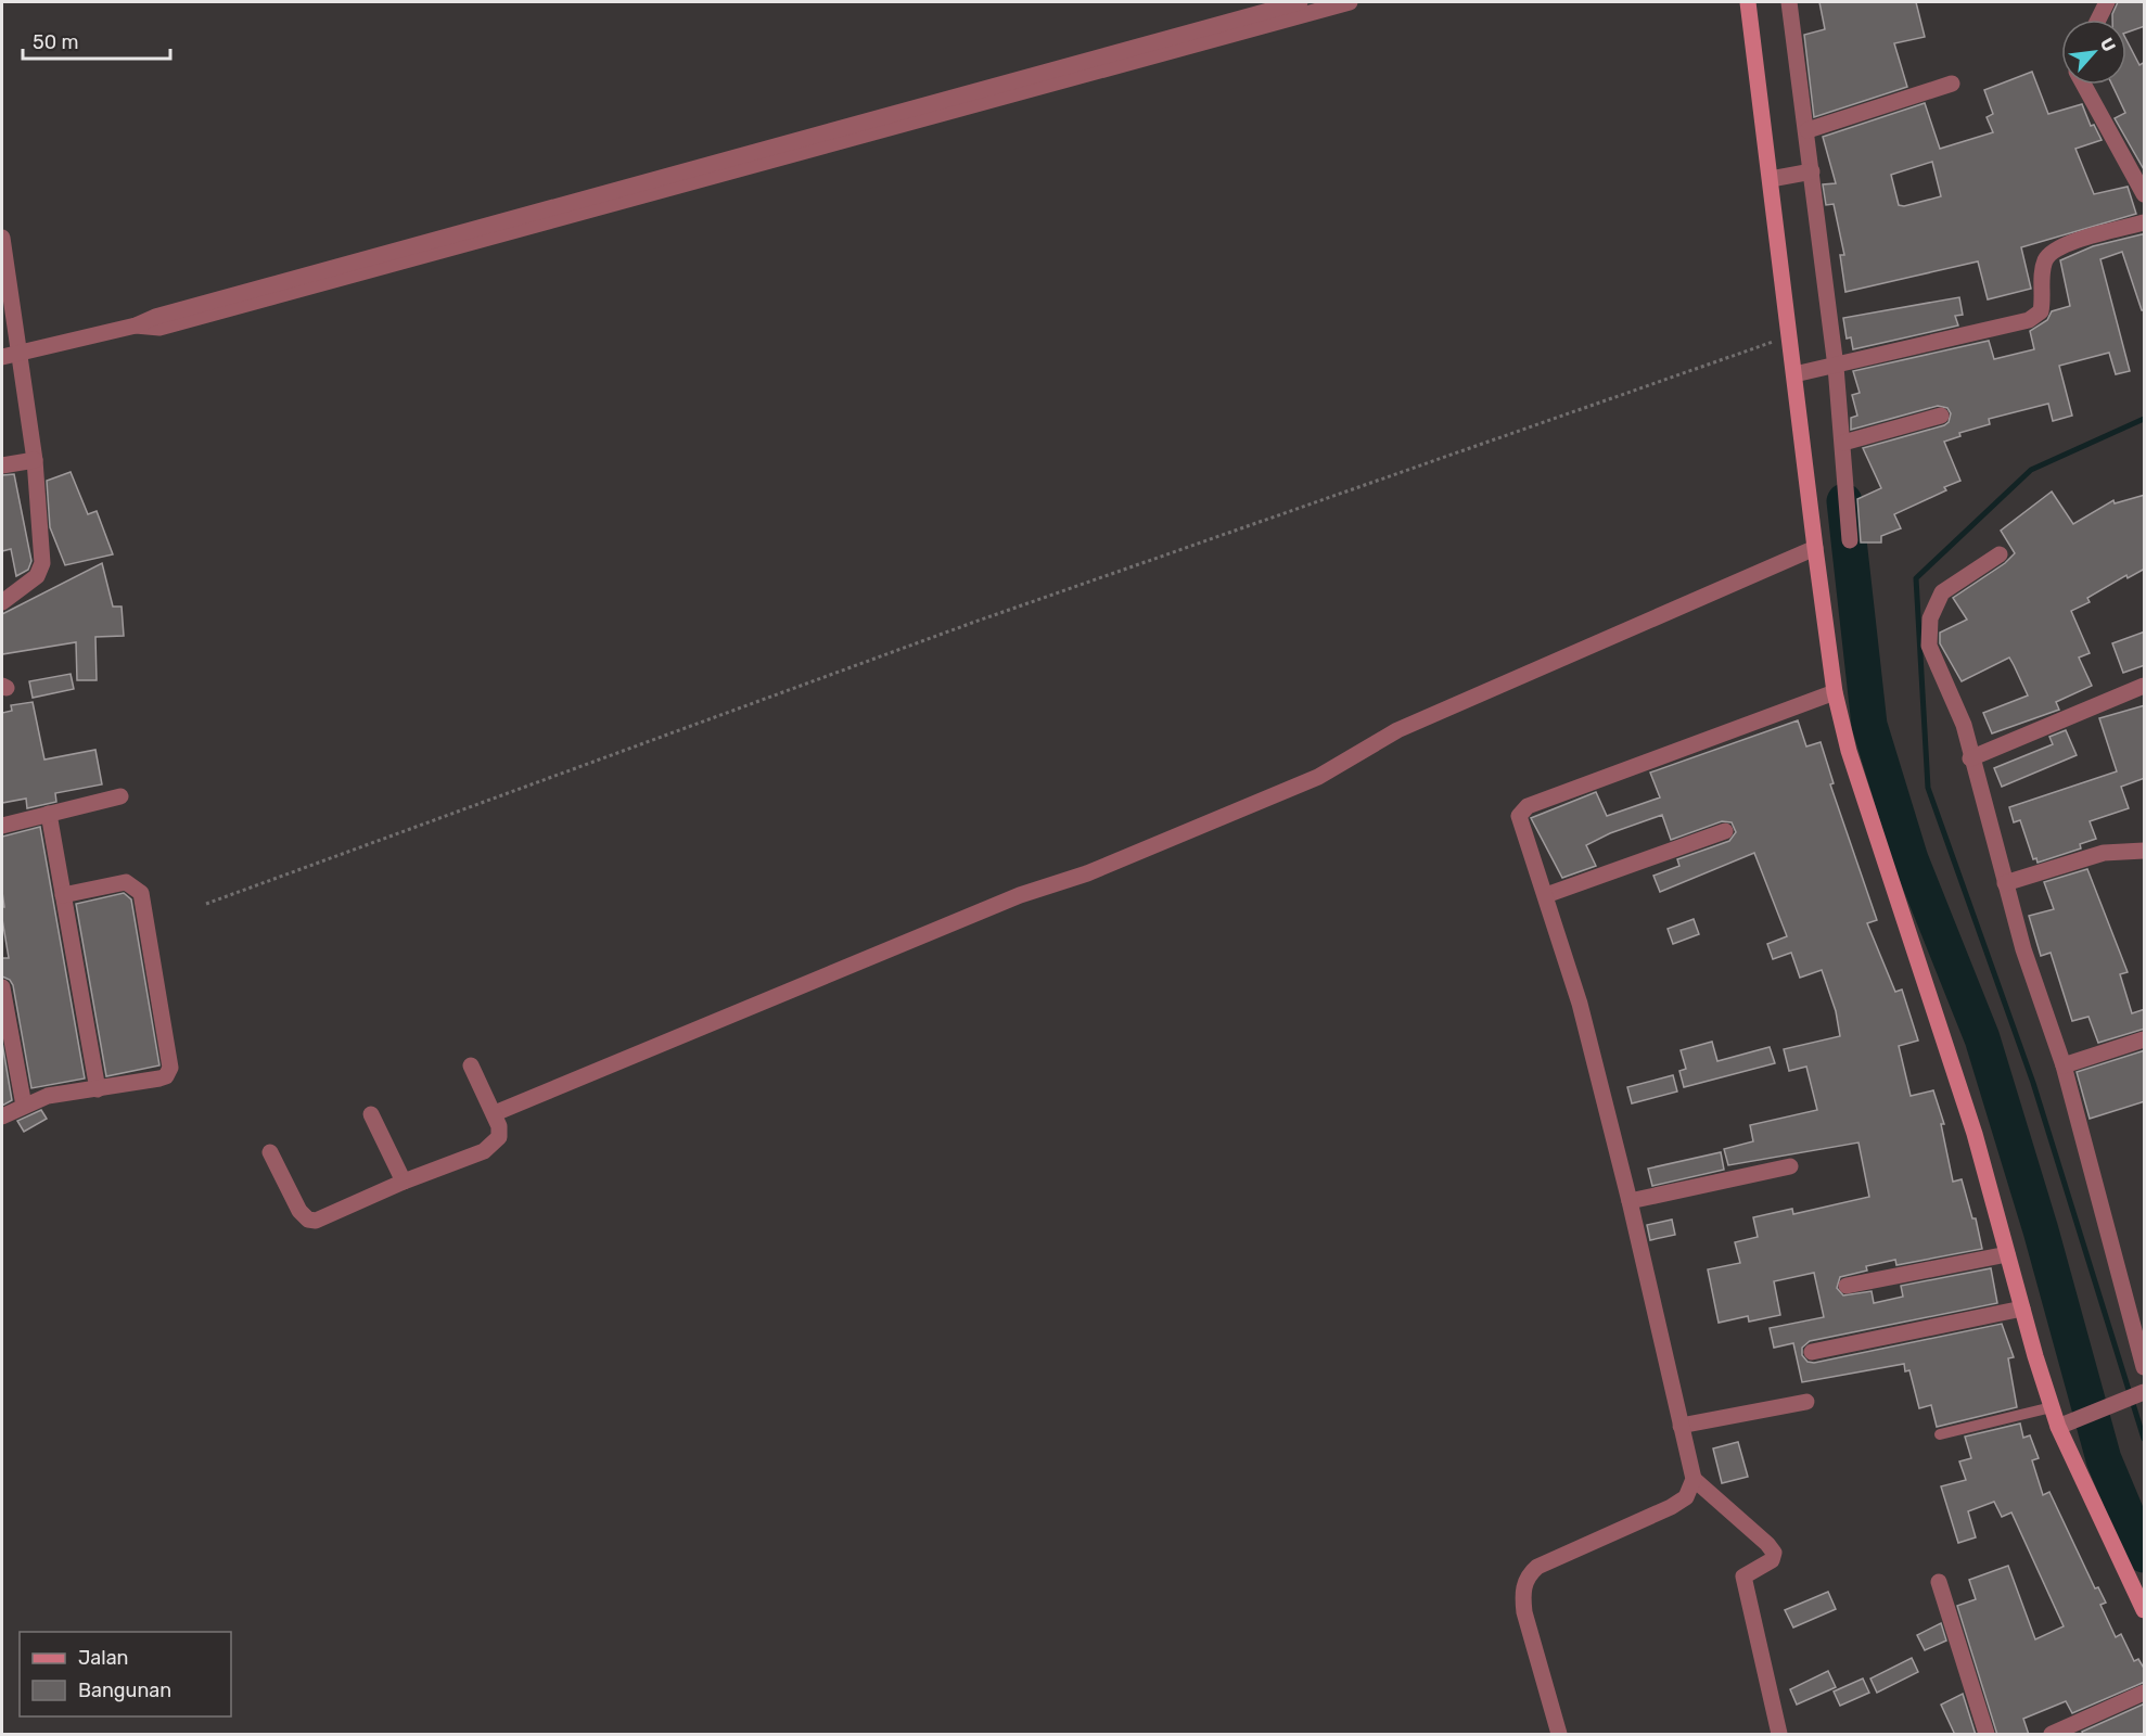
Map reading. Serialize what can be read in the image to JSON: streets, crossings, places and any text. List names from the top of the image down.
{
  "legend": ["Jalan", "Bangunan"],
  "scale_bar": "50 m",
  "north": "top right"
}
